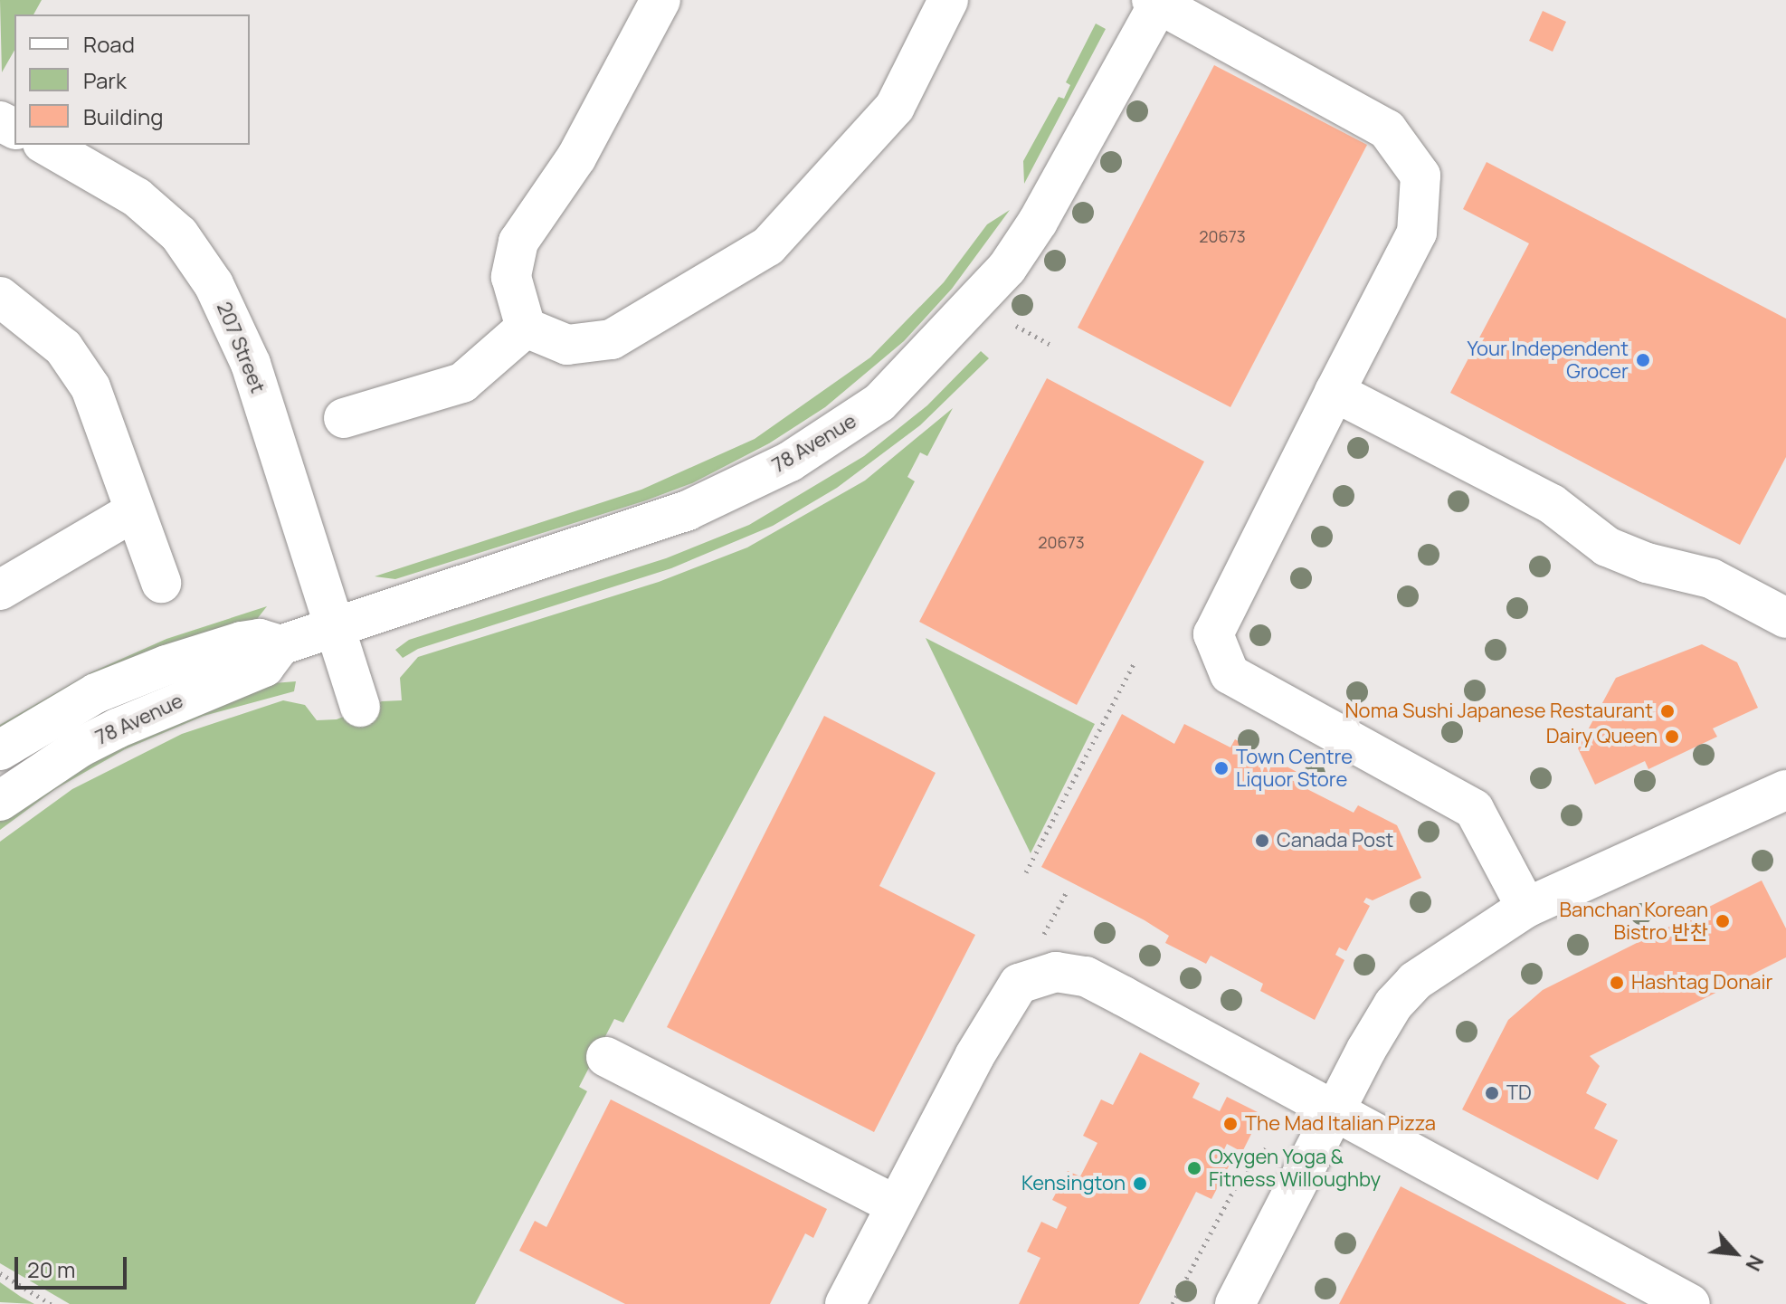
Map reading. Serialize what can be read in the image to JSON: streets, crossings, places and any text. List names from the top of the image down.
{
  "streets": {
    "street": ["207 Street", "78 Avenue"]
  },
  "crossings": [
    ["207 Street", "78 Avenue"]
  ],
  "places": [
    "Your Independent Grocer",
    "Noma Sushi Japanese Restaurant",
    "Dairy Queen",
    "Town Centre Liquor Store",
    "Canada Post",
    "Banchan Korean Bistro 반찬",
    "Hashtag Donair",
    "TD",
    "The Mad Italian Pizza",
    "Oxygen Yoga & Fitness Willoughby",
    "Kensington"
  ],
  "house_numbers": ["20673", "20673"],
  "legend": ["Road", "Park", "Building"],
  "scale_bar": "20 m",
  "north": "bottom right"
}
